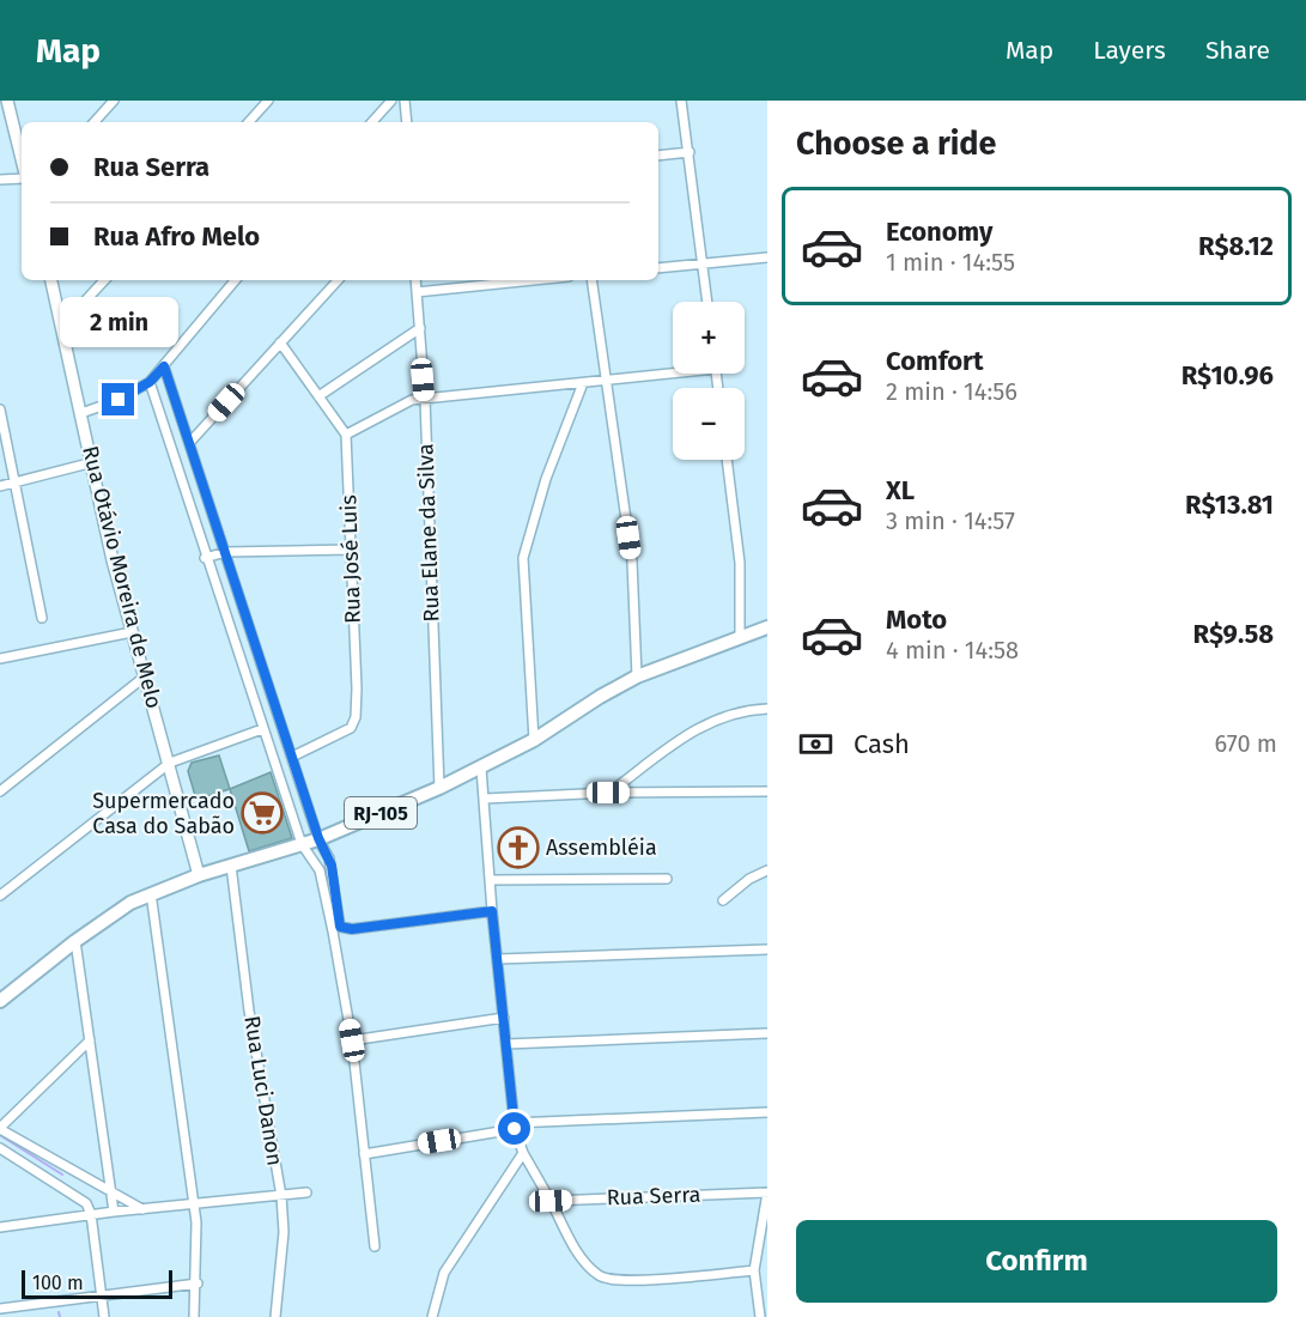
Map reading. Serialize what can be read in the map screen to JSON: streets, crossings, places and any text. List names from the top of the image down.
{
  "streets": {
    "main road": ["RJ-105"],
    "street": [
      "Rua Elane da Silva",
      "Rua José Luis",
      "Rua Otávio Moreira de Melo",
      "Rua Luci Danon",
      "Rua Serra"
    ]
  },
  "crossings": [
    ["Rua Elane da Silva", "RJ-105"],
    ["Rua Otávio Moreira de Melo", "RJ-105"],
    ["RJ-105", "Rua Luci Danon"]
  ],
  "places": {
    "supermarket": ["Supermercado Casa do Sabão"],
    "church": ["Assembléia"]
  },
  "scale_bar": "100 m",
  "page": {
    "header": "Map",
    "nav": ["Map", "Layers", "Share"],
    "heading": "Choose a ride",
    "banner": ["Rua Serra", "Rua Afro Melo"],
    "list": [
      {
        "name": "Economy",
        "note": "1 min · 14:55",
        "value": "R$8.12"
      },
      {
        "name": "Comfort",
        "note": "2 min · 14:56",
        "value": "R$10.96"
      },
      {
        "name": "XL",
        "note": "3 min · 14:57",
        "value": "R$13.81"
      },
      {
        "name": "Moto",
        "note": "4 min · 14:58",
        "value": "R$9.58"
      }
    ],
    "bubble": "2 min",
    "map_buttons": ["+", "−"],
    "pay": ["Cash", "670 m"],
    "buttons": "Confirm",
    "scale": "100 m"
  }
}
